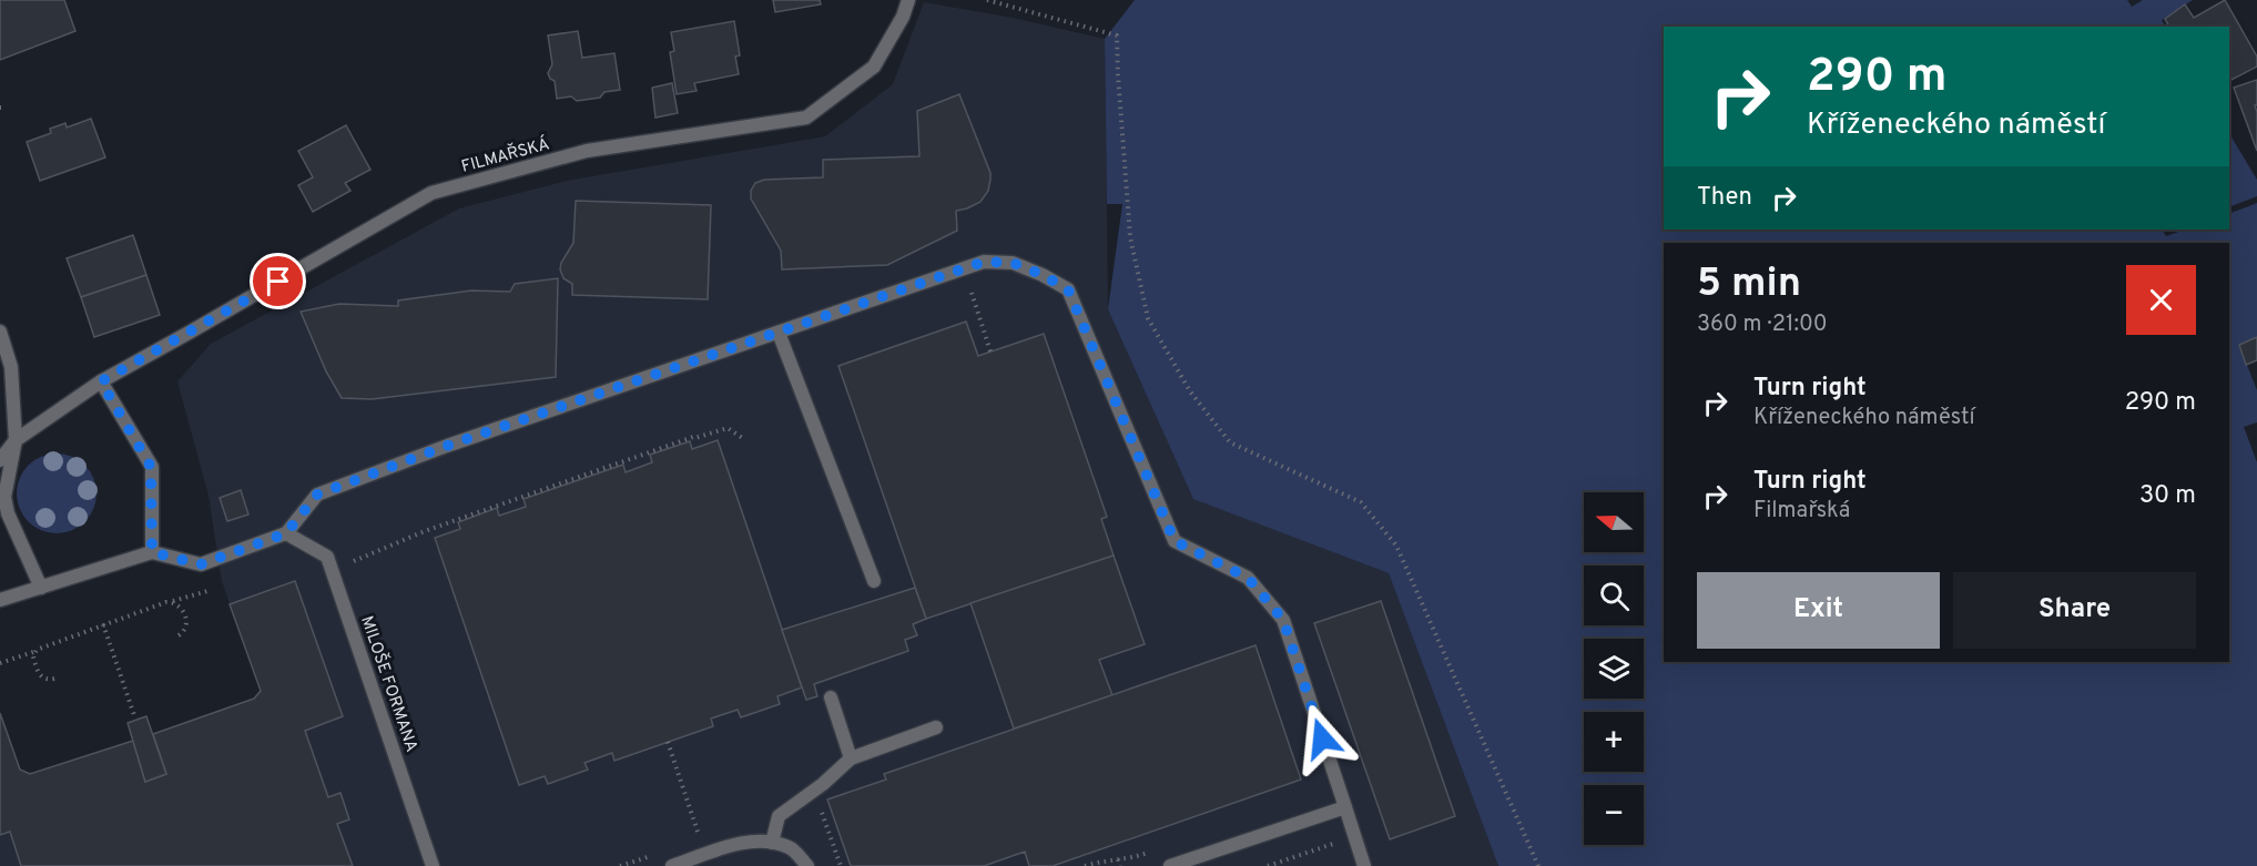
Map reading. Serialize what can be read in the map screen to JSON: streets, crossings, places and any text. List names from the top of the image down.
{
  "streets": {
    "street": ["FILMAŘSKÁ", "MILOŠE FORMANA"]
  },
  "north": "left",
  "page": {
    "turn": ["290 m", "Kříženeckého náměstí"],
    "then": "Then",
    "heading": ["5 min", "360 m · 21:00"],
    "list": [
      {
        "name": "Turn right",
        "note": "Kříženeckého náměstí",
        "value": "290 m"
      },
      {
        "name": "Turn right",
        "note": "Filmařská",
        "value": "30 m"
      }
    ],
    "map_buttons": ["+", "−"],
    "buttons": ["Exit", "Share"]
  }
}
